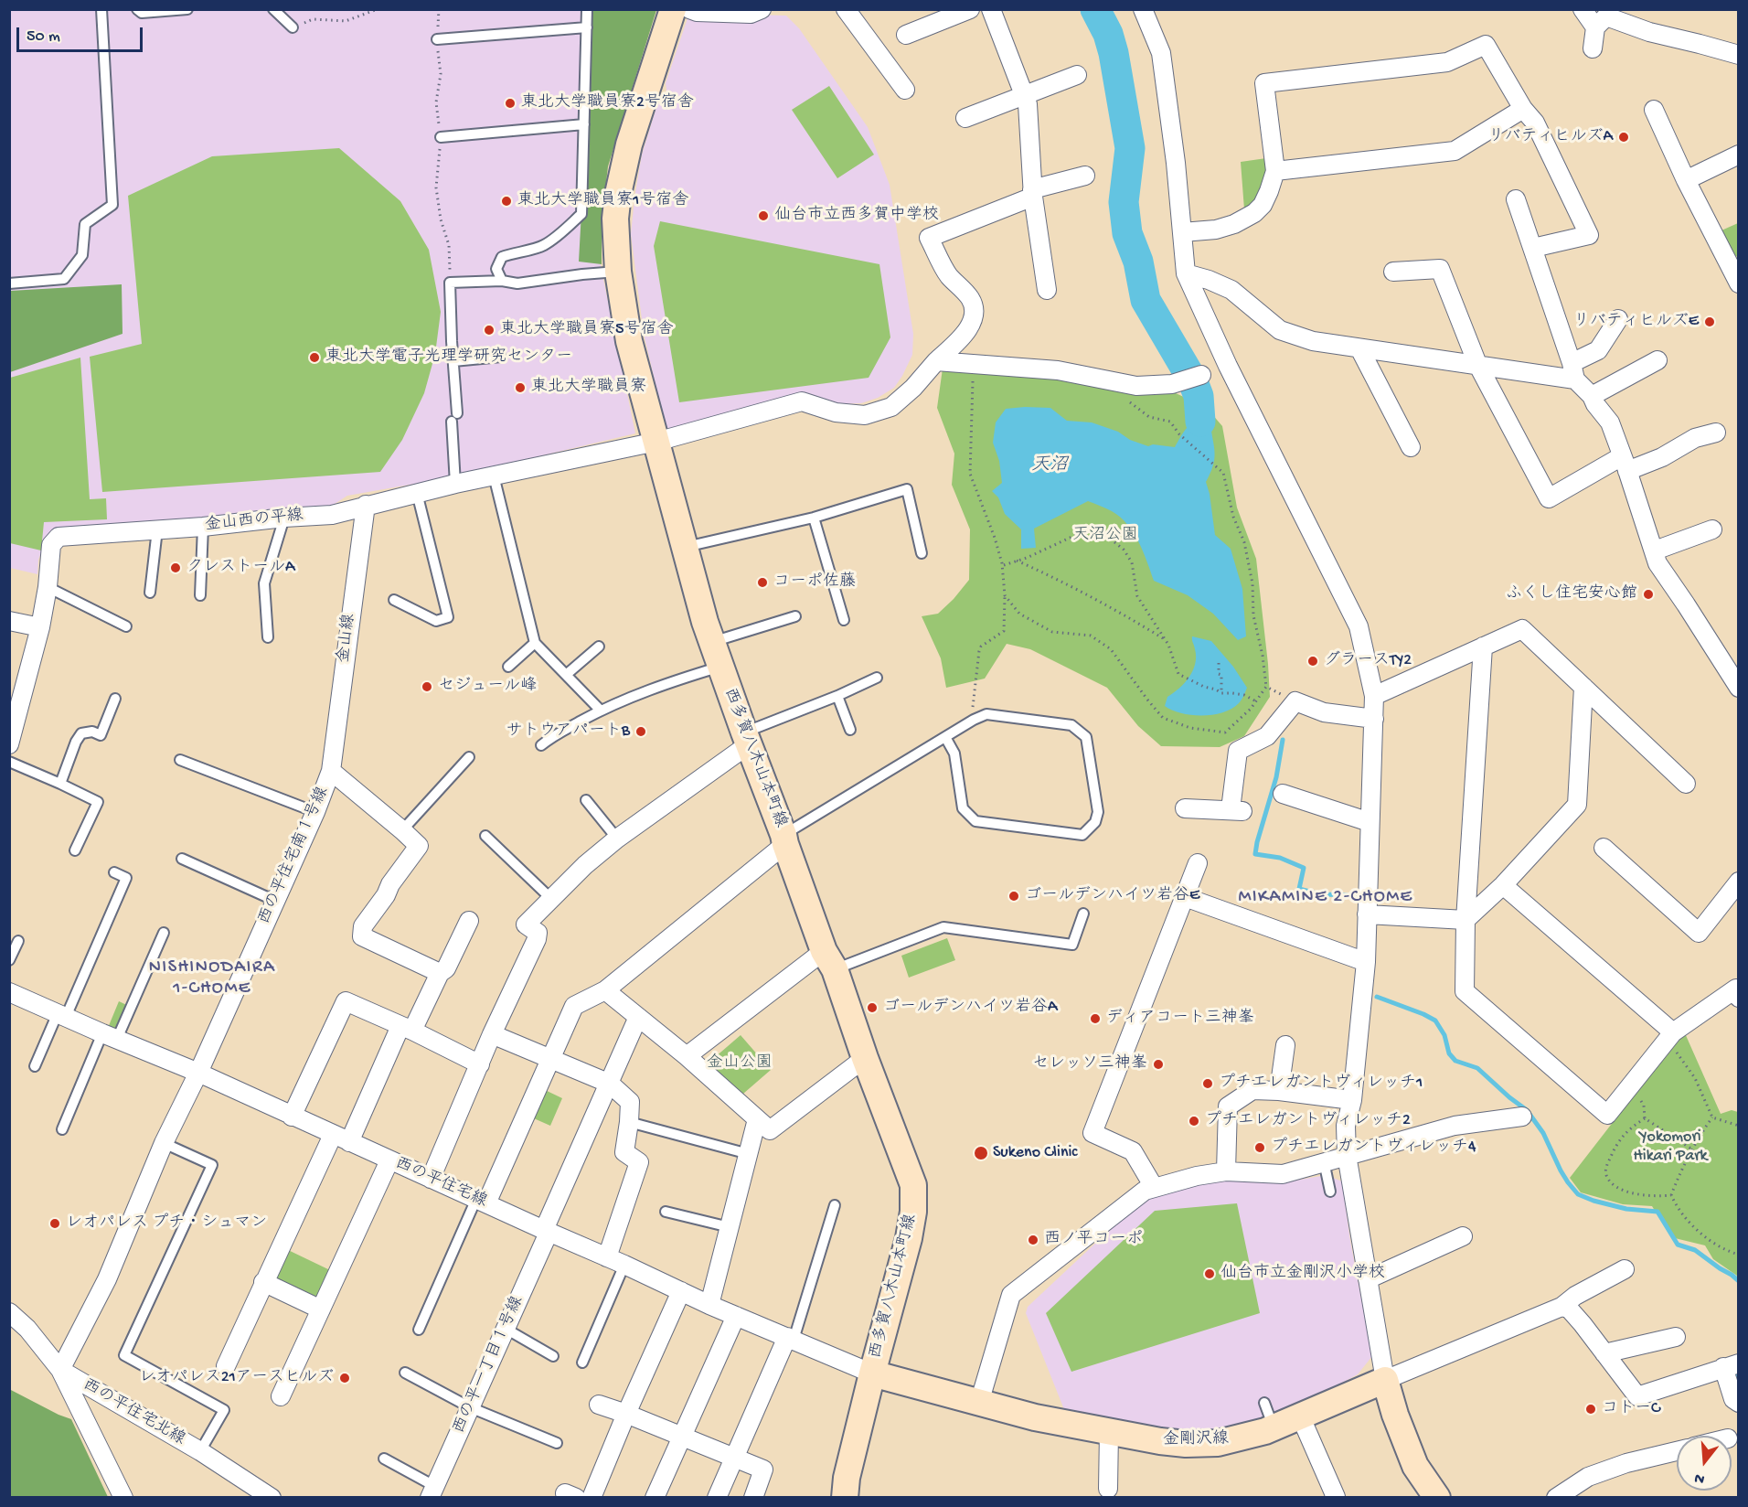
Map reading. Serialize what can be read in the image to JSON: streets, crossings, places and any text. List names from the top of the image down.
{
  "streets": {
    "street": [
      "金山西の平線",
      "金山線",
      "西多賀八木山本町線",
      "西の平住宅南１号線",
      "西の平住宅線",
      "西の平一丁目１号線",
      "西の平住宅北線",
      "金剛沢線"
    ]
  },
  "crossings": [
    ["金山西の平線", "金山線"],
    ["金山西の平線", "西多賀八木山本町線"],
    ["金山線", "西の平住宅南１号線"],
    ["西多賀八木山本町線", "西の平住宅線"],
    ["西多賀八木山本町線", "金剛沢線"],
    ["西の平住宅南１号線", "西の平住宅線"],
    ["西の平住宅南１号線", "西の平住宅北線"],
    ["西の平住宅線", "西の平一丁目１号線"],
    ["西の平住宅線", "金剛沢線"]
  ],
  "districts": ["MIKAMINE 2-CHOME", "NISHINODAIRA 1-CHOME"],
  "water": ["天沼"],
  "parks": ["天沼公園", "金山公園", "Yokomori Hikari Park"],
  "places": [
    "東北大学職員寮2号宿舎",
    "リバティヒルズA",
    "東北大学職員寮1号宿舎",
    "仙台市立西多賀中学校",
    "リバティヒルズE",
    "東北大学職員寮5号宿舎",
    "東北大学電子光理学研究センター",
    "東北大学職員寮",
    "クレストールA",
    "コーポ佐藤",
    "ふくし住宅安心館",
    "グラースTY2",
    "セジュール峰",
    "サトウアパートB",
    "ゴールデンハイツ岩谷E",
    "ゴールデンハイツ岩谷A",
    "ディアコート三神峯",
    "セレッソ三神峯",
    "プチエレガントヴィレッチ1",
    "プチエレガントヴィレッチ2",
    "プチエレガントヴィレッチ4",
    "Sukeno Clinic",
    "レオパレス プチ・シュマン",
    "西ノ平コーポ",
    "仙台市立金剛沢小学校",
    "レオパレス21アースヒルズ",
    "コトーC"
  ],
  "scale_bar": "50 m",
  "north": "bottom"
}
